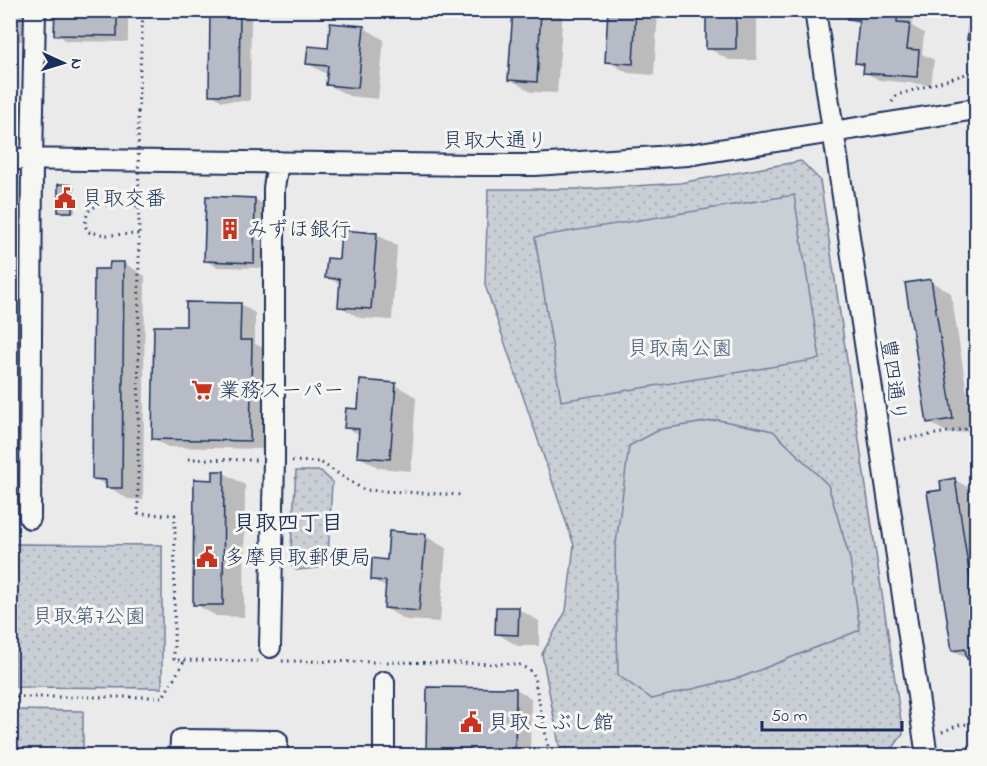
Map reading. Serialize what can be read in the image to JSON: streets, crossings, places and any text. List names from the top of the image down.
{
  "streets": {
    "street": ["貝取大通り", "豊四通り"]
  },
  "crossings": [
    ["貝取大通り", "豊四通り"]
  ],
  "districts": ["貝取四丁目"],
  "parks": ["貝取南公園", "貝取第7公園"],
  "places": {
    "public building": ["貝取交番", "多摩貝取郵便局", "貝取こぶし館"],
    "building": ["みずほ銀行"],
    "supermarket": ["業務スーパー"]
  },
  "scale_bar": "50 m",
  "north": "right"
}
